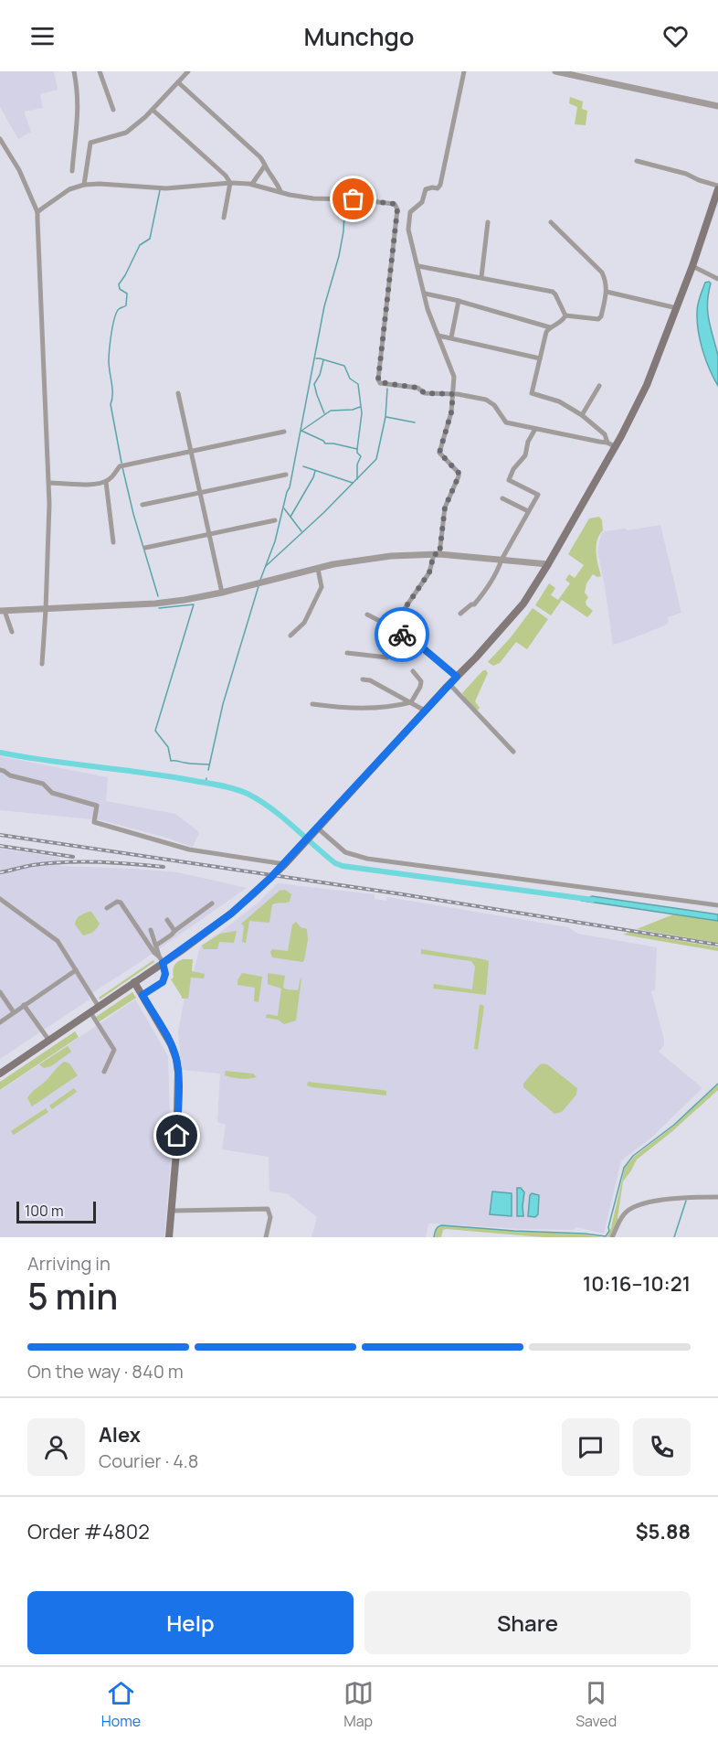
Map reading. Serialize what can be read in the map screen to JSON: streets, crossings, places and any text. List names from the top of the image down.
{
  "scale_bar": "100 m",
  "page": {
    "header": "Munchgo",
    "scale": "100 m",
    "heading": ["5 min", "Arriving in", "10:16–10:21"],
    "panel": [
      "Alex",
      "Courier · 4.8",
      "Order #4802",
      "$5.88"
    ],
    "bar": "On the way · 840 m",
    "buttons": ["Help", "Share"],
    "tabs": ["Home", "Map", "Saved"]
  }
}
